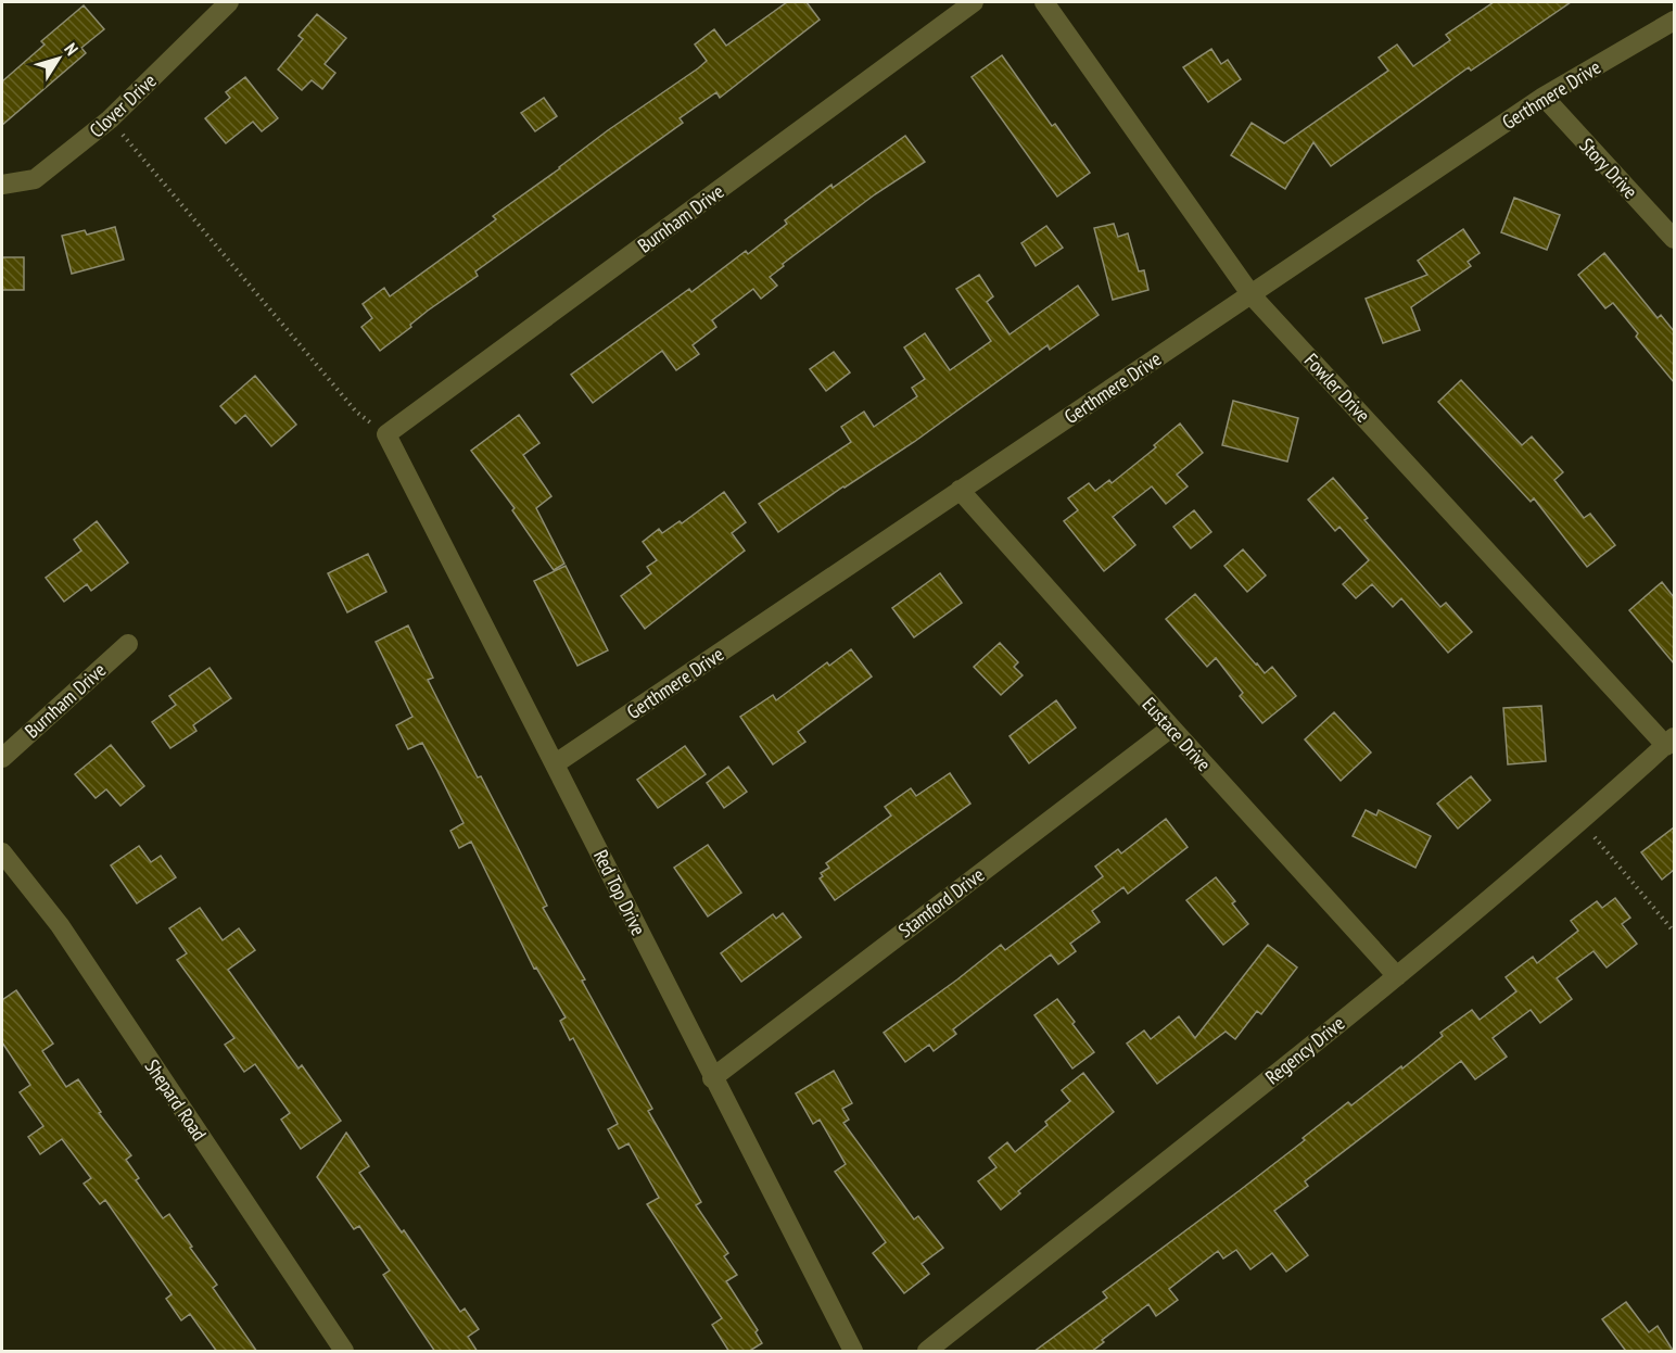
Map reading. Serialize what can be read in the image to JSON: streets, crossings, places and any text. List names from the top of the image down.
{
  "streets": {
    "street": [
      "Gerthmere Drive",
      "Clover Drive",
      "Story Drive",
      "Burnham Drive",
      "Fowler Drive",
      "Eustace Drive",
      "Red Top Drive",
      "Stamford Drive",
      "Regency Drive",
      "Shepard Road"
    ]
  },
  "crossings": [
    ["Gerthmere Drive", "Story Drive"],
    ["Gerthmere Drive", "Fowler Drive"],
    ["Gerthmere Drive", "Eustace Drive"],
    ["Gerthmere Drive", "Red Top Drive"],
    ["Burnham Drive", "Red Top Drive"],
    ["Fowler Drive", "Regency Drive"],
    ["Eustace Drive", "Stamford Drive"],
    ["Eustace Drive", "Regency Drive"],
    ["Red Top Drive", "Stamford Drive"]
  ],
  "north": "top right"
}
